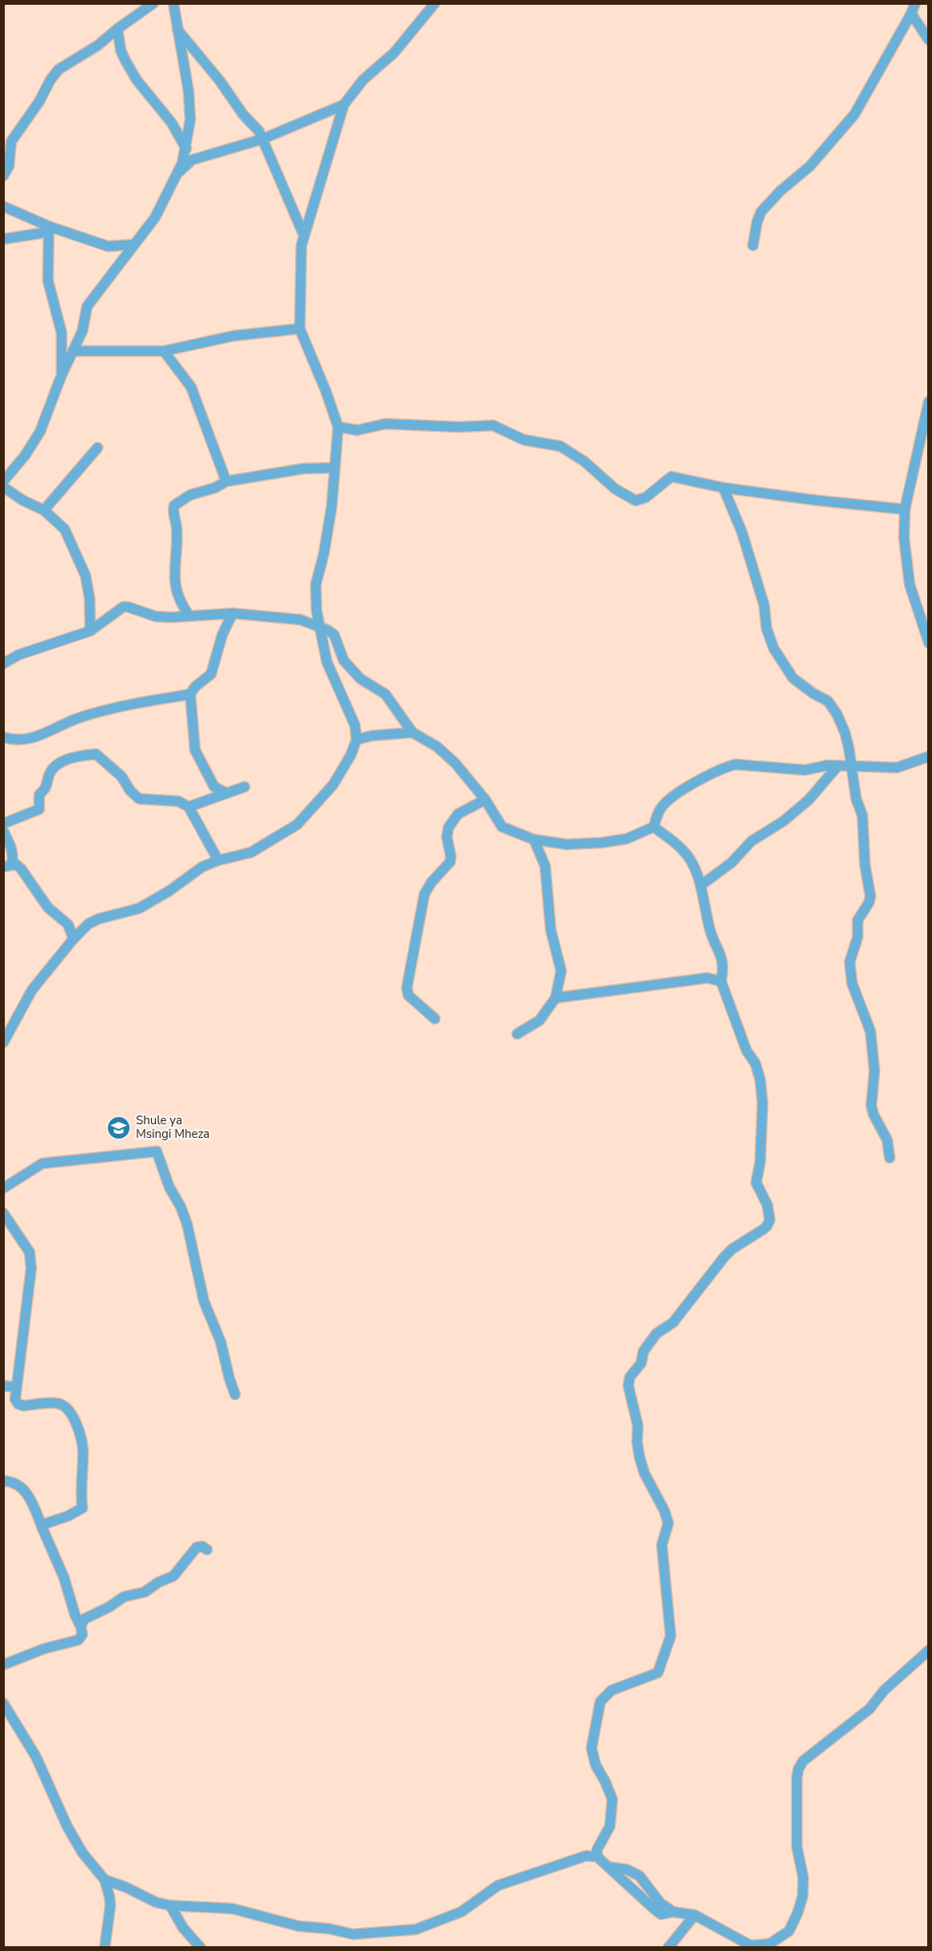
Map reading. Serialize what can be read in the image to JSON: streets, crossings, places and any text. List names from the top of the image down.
{
  "places": {
    "school or university": ["Shule ya Msingi Mheza"]
  }
}
